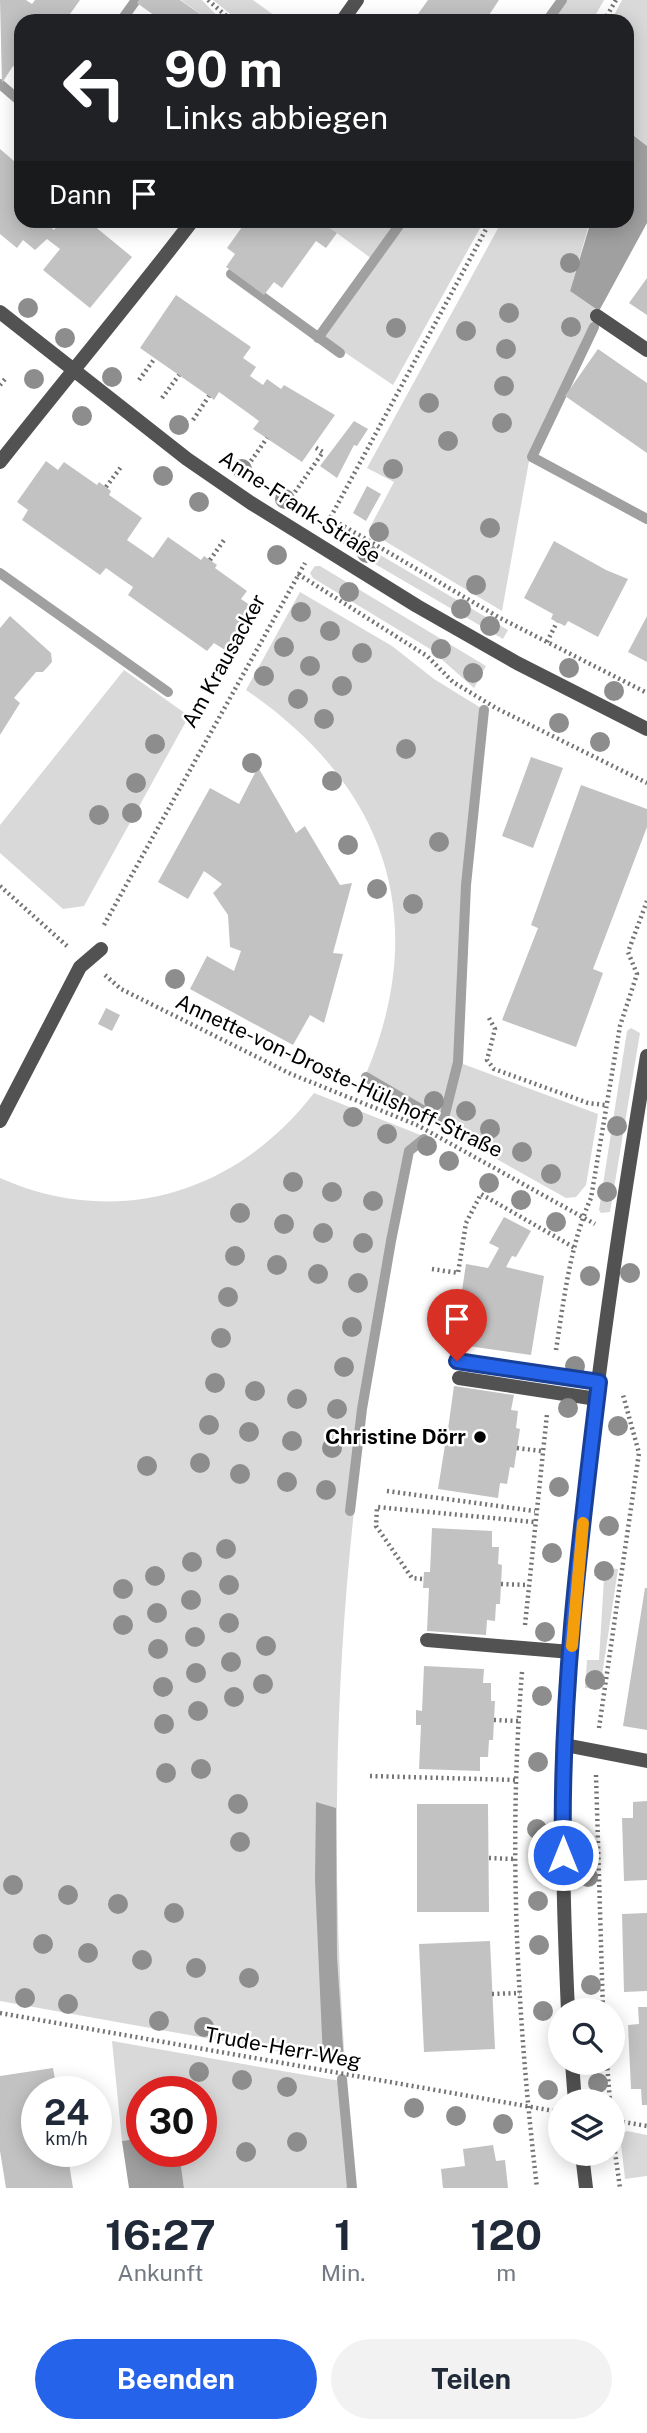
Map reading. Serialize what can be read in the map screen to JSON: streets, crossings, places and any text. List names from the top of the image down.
{
  "streets": {
    "street": ["Anne-Frank-Straße"],
    "path": ["Am Krausacker", "Annette-von-Droste-Hülshoff-Straße", "Trude-Herr-Weg"]
  },
  "crossings": [
    ["Anne-Frank-Straße", "Am Krausacker"],
    ["Am Krausacker", "Annette-von-Droste-Hülshoff-Straße"]
  ],
  "places": ["Christine Dörr"],
  "page": {
    "turn": ["90 m", "Links abbiegen"],
    "then": "Dann",
    "speed": "24 km/h",
    "limit": "30",
    "eta": [
      "16:27",
      "Ankunft",
      "1",
      "Min.",
      "120",
      "m"
    ],
    "buttons": ["Beenden", "Teilen"]
  }
}
